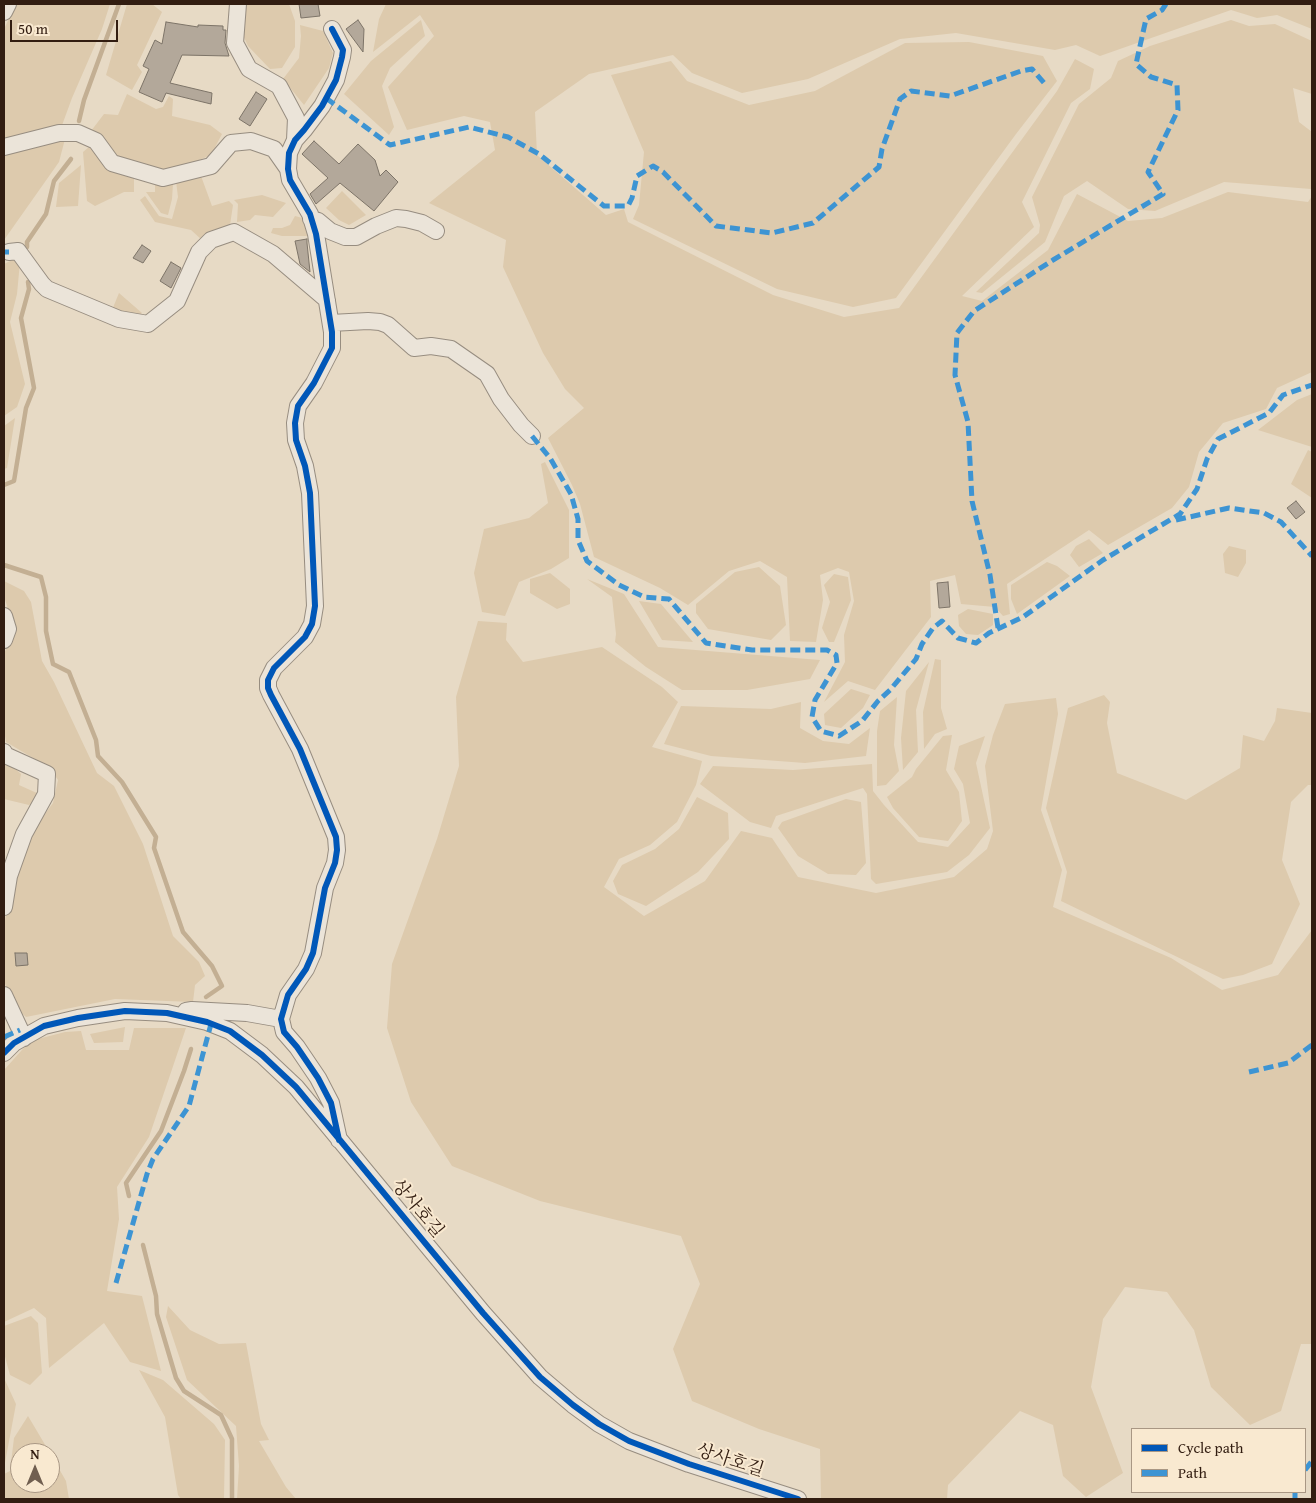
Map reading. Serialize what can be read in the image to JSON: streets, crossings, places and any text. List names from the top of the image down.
{
  "streets": {
    "street": ["상사호길"]
  },
  "legend": ["Cycle path", "Path"],
  "scale_bar": "50 m",
  "north": "top"
}
